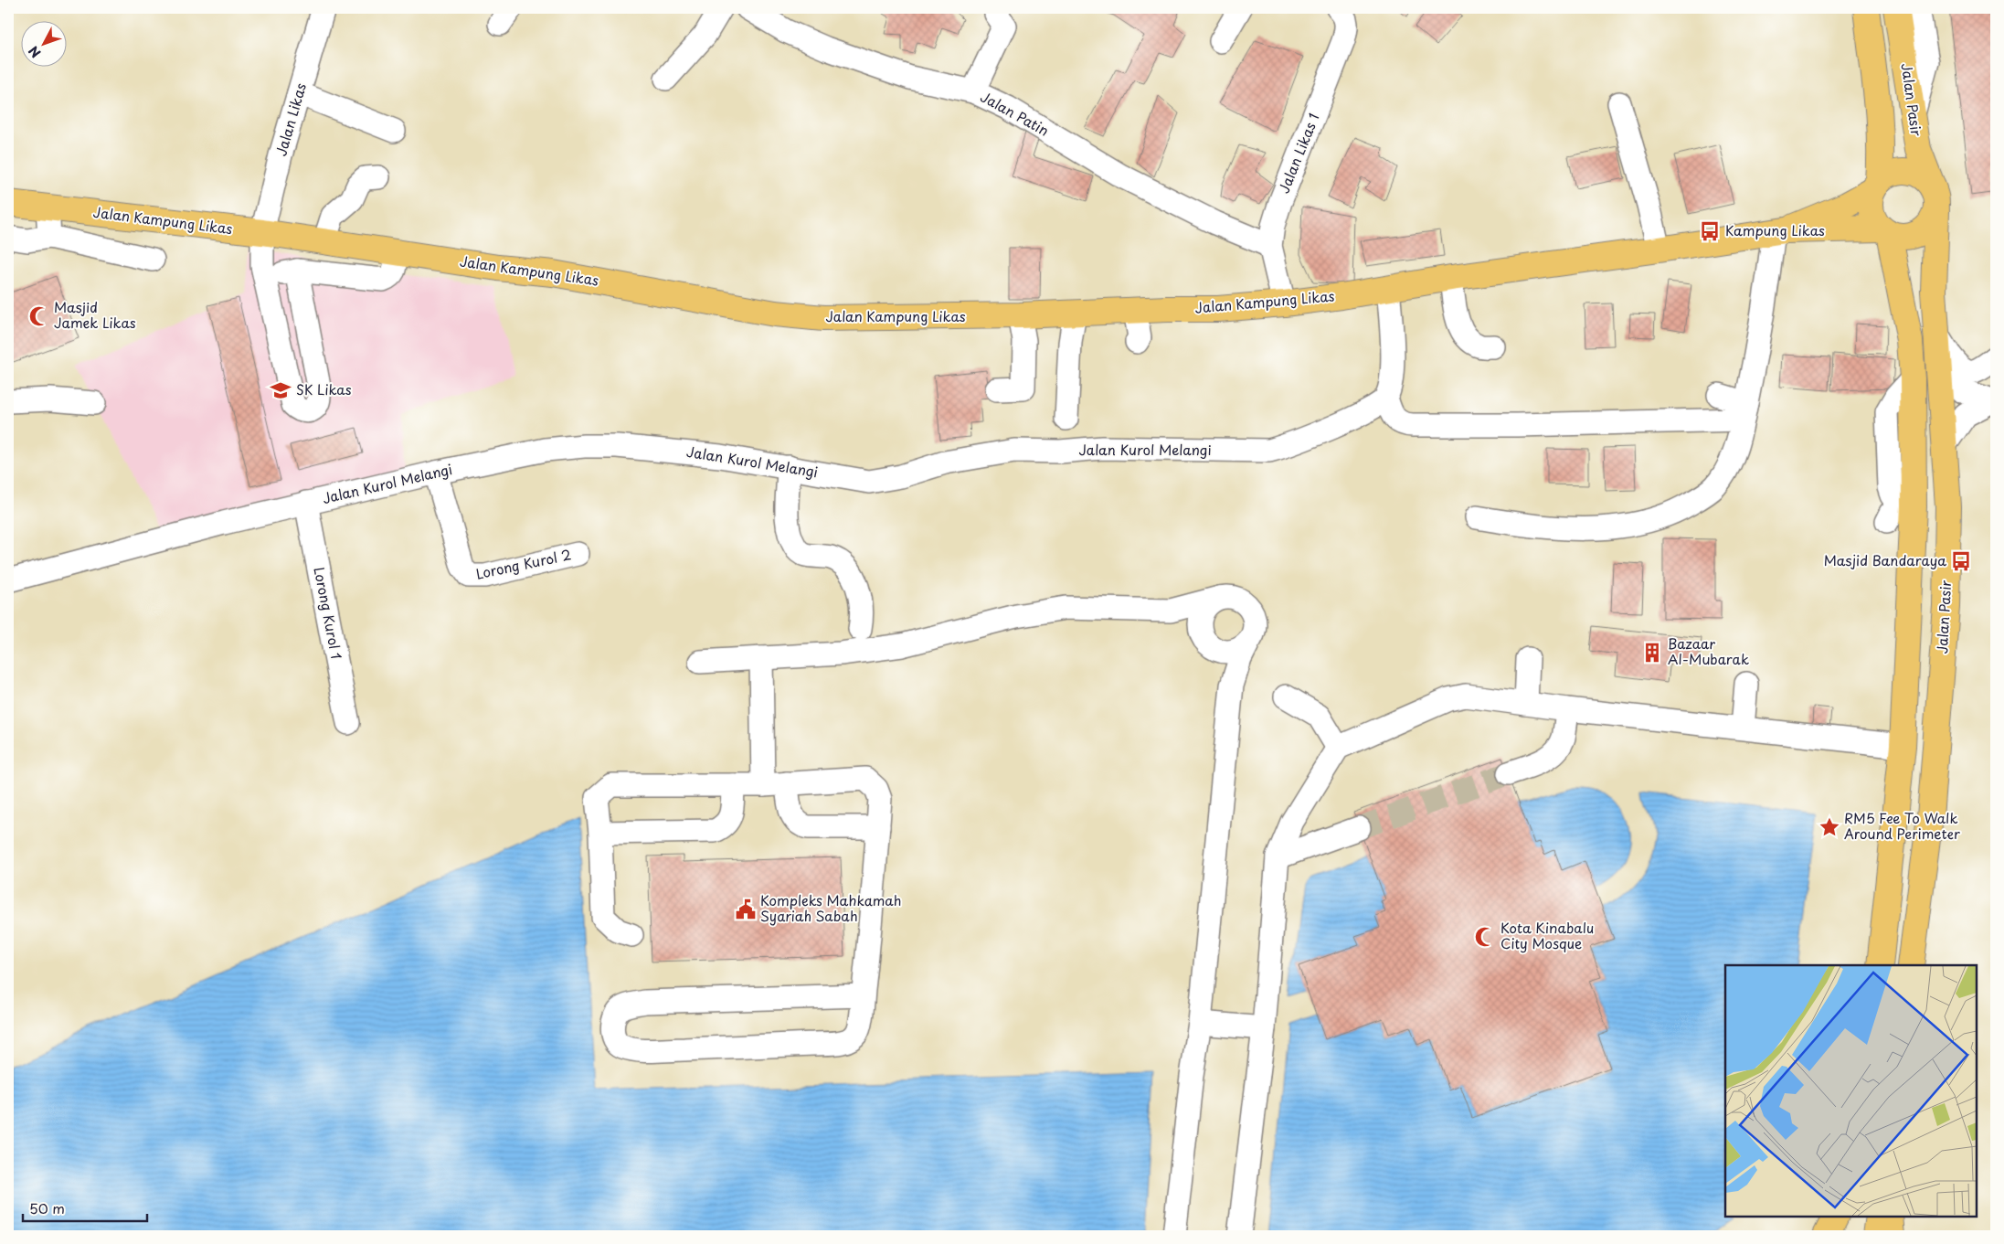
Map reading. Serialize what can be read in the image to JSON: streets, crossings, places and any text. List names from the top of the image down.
{
  "streets": {
    "main road": ["Jalan Pasir", "Jalan Kampung Likas"],
    "street": [
      "Jalan Patin",
      "Jalan Likas",
      "Jalan Likas 1",
      "Jalan Kurol Melangi",
      "Lorong Kurol 2",
      "Lorong Kurol 1"
    ]
  },
  "crossings": [
    ["Jalan Pasir", "Jalan Kampung Likas"],
    ["Jalan Patin", "Jalan Likas 1"],
    ["Jalan Likas", "Jalan Kampung Likas"],
    ["Jalan Likas 1", "Jalan Kampung Likas"],
    ["Jalan Kurol Melangi", "Lorong Kurol 2"],
    ["Jalan Kurol Melangi", "Lorong Kurol 1"]
  ],
  "places": {
    "bus stop": ["Kampung Likas", "Masjid Bandaraya"],
    "mosque": ["Masjid Jamek Likas", "Kota Kinabalu City Mosque"],
    "school or university": ["SK Likas"],
    "building": ["Bazaar Al-Mubarak"],
    "place": ["RM5 Fee To Walk Around Perimeter"],
    "public building": ["Kompleks Mahkamah Syariah Sabah"]
  },
  "scale_bar": "50 m",
  "north": "bottom left"
}
